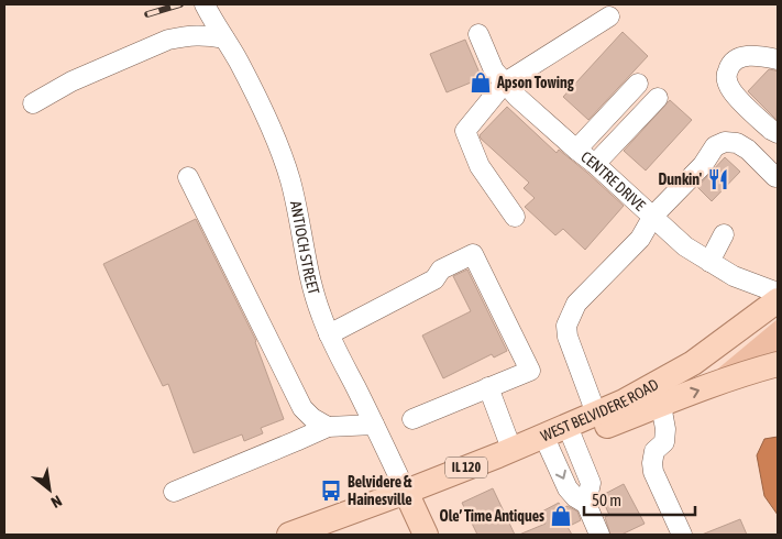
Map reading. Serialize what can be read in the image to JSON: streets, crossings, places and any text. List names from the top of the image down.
{
  "streets": {
    "main road": ["WEST BELVIDERE ROAD", "IL 120"],
    "street": ["CENTRE DRIVE", "ANTIOCH STREET"]
  },
  "crossings": [
    ["ANTIOCH STREET", "WEST BELVIDERE ROAD"],
    ["ANTIOCH STREET", "IL 120"],
    ["WEST BELVIDERE ROAD", "IL 120"]
  ],
  "places": {
    "shop": ["Apson Towing", "Ole’ Time Antiques"],
    "restaurant": ["Dunkin'"],
    "bus stop": ["Belvidere & Hainesville"]
  },
  "scale_bar": "50 m",
  "north": "bottom right"
}
